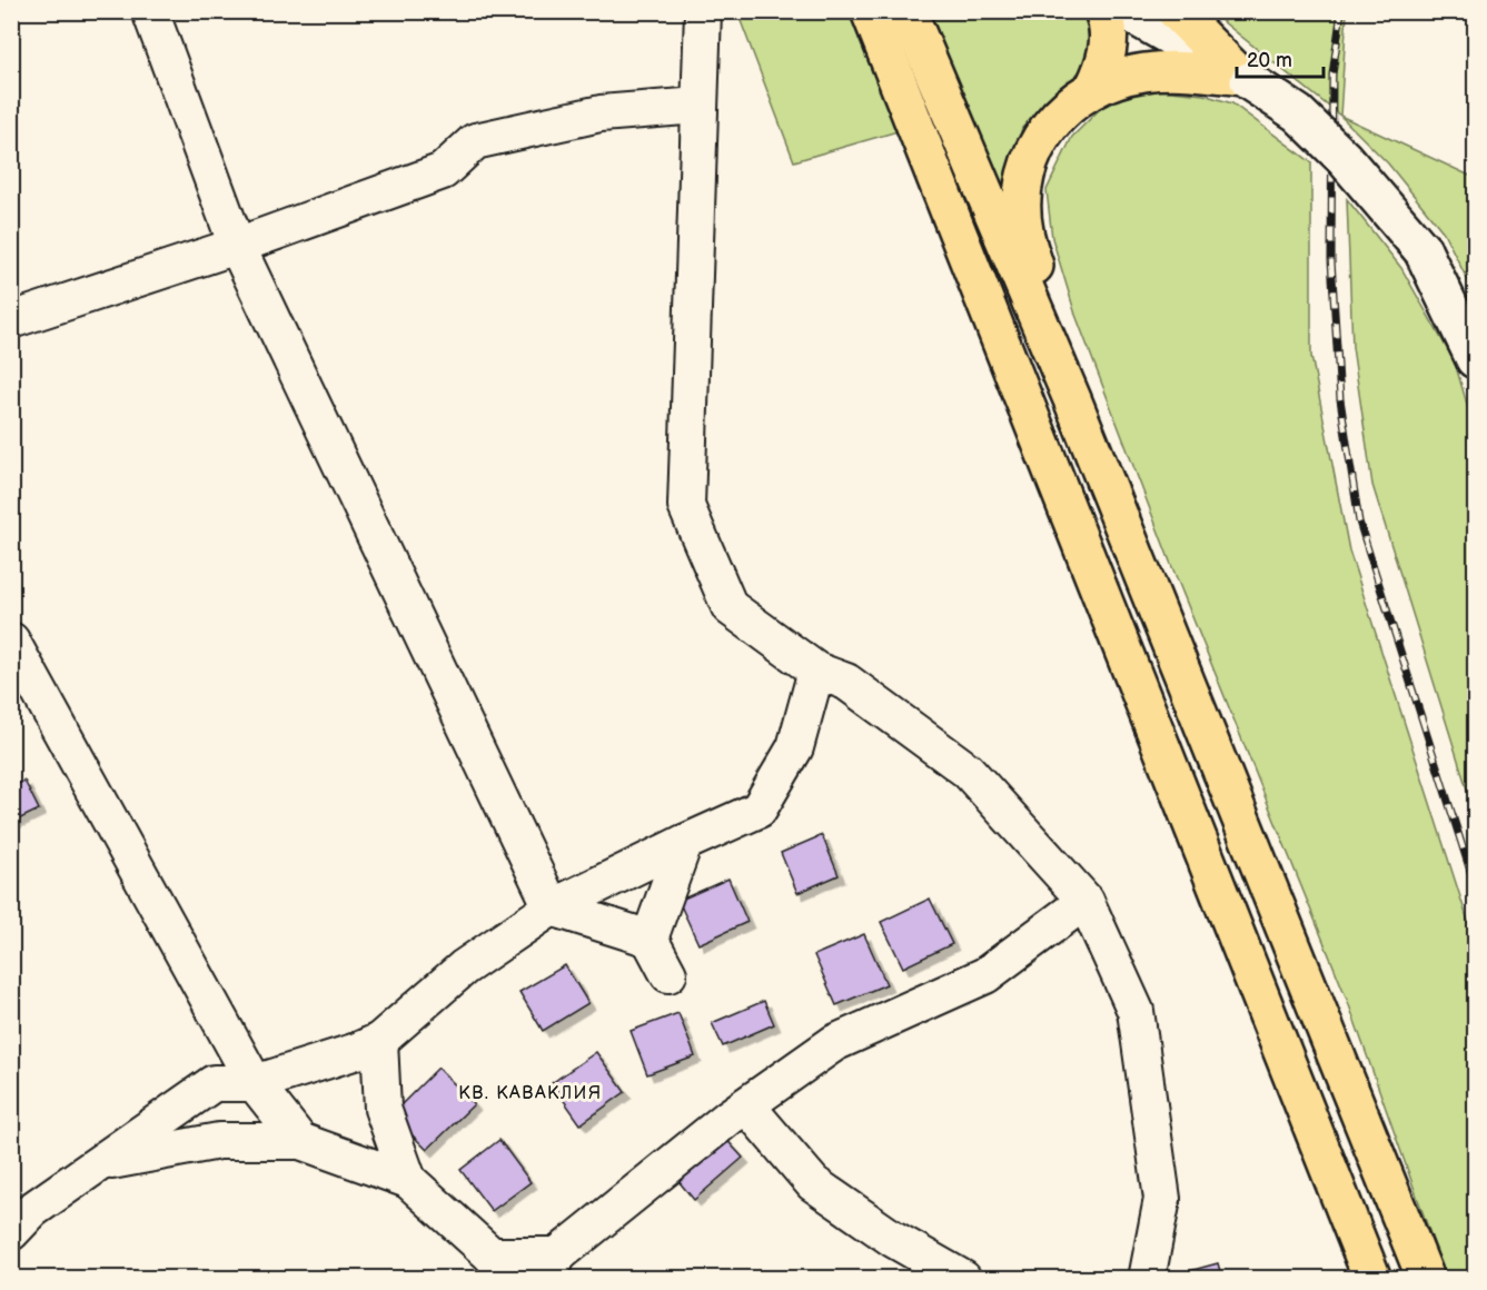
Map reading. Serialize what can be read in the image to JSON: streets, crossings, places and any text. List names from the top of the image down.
{
  "districts": ["КВ. КАВАКЛИЯ"],
  "scale_bar": "20 m"
}
